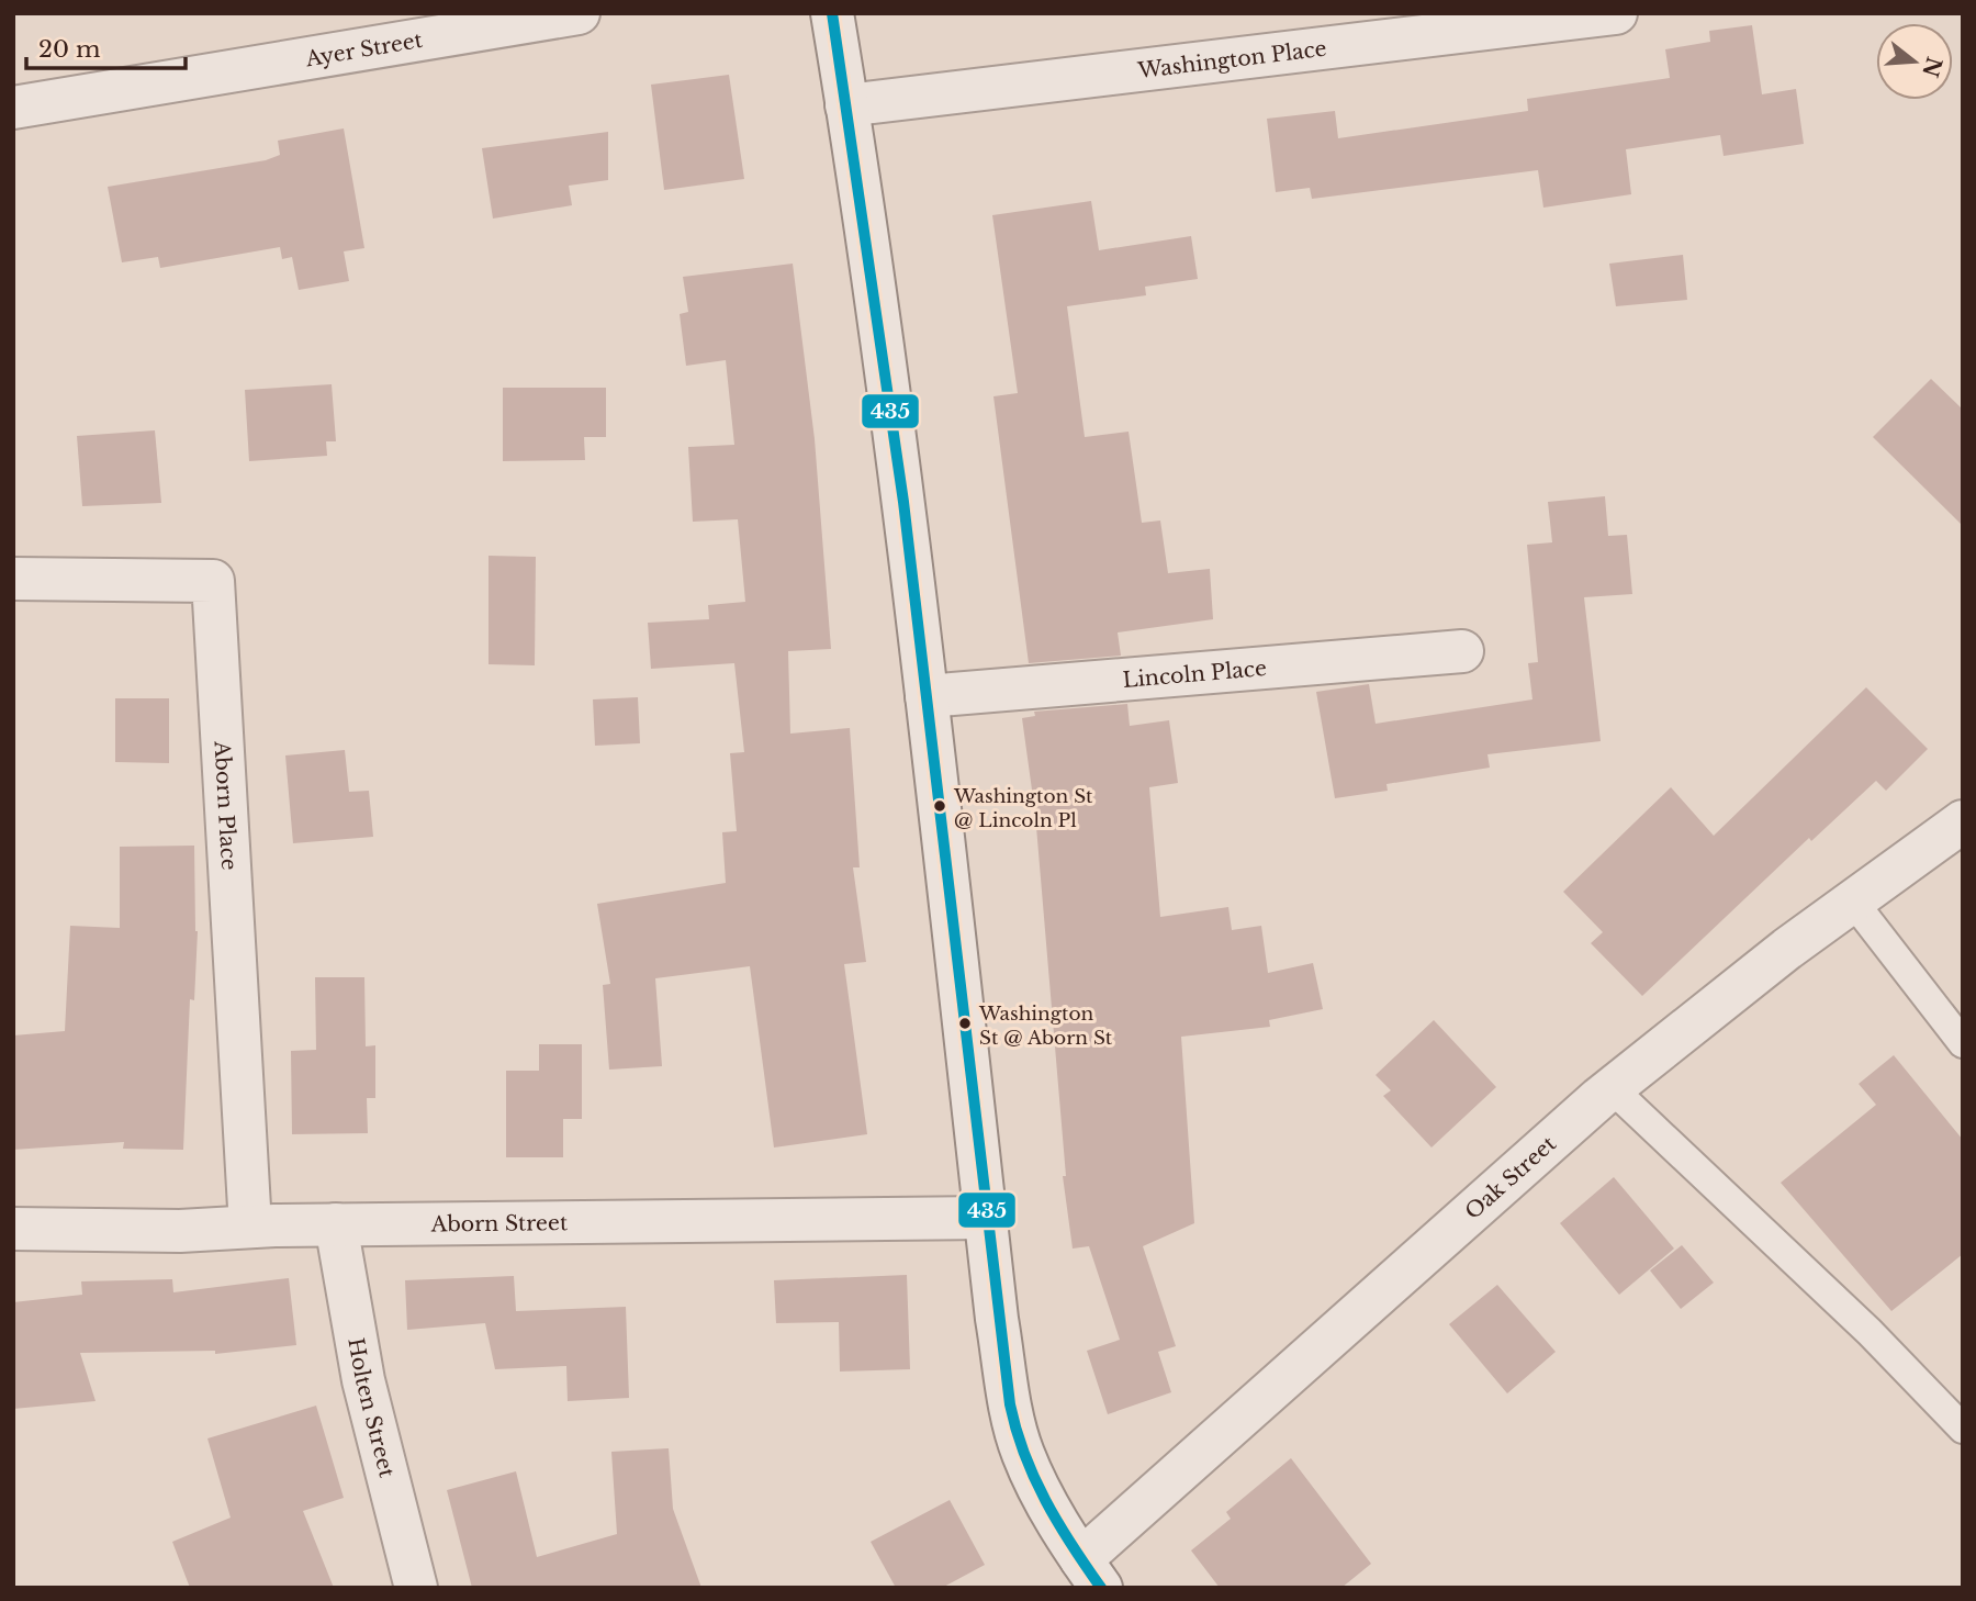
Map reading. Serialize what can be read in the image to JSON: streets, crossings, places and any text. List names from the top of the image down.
{
  "streets": {
    "street": [
      "Ayer Street",
      "Washington Place",
      "Lincoln Place",
      "Aborn Place",
      "Oak Street",
      "Aborn Street",
      "Holten Street"
    ]
  },
  "crossings": [
    ["Aborn Place", "Aborn Street"],
    ["Aborn Street", "Holten Street"]
  ],
  "places": ["Washington St @ Lincoln Pl", "Washington St @ Aborn St"],
  "lines": ["transit line 435"],
  "scale_bar": "20 m",
  "north": "right"
}
